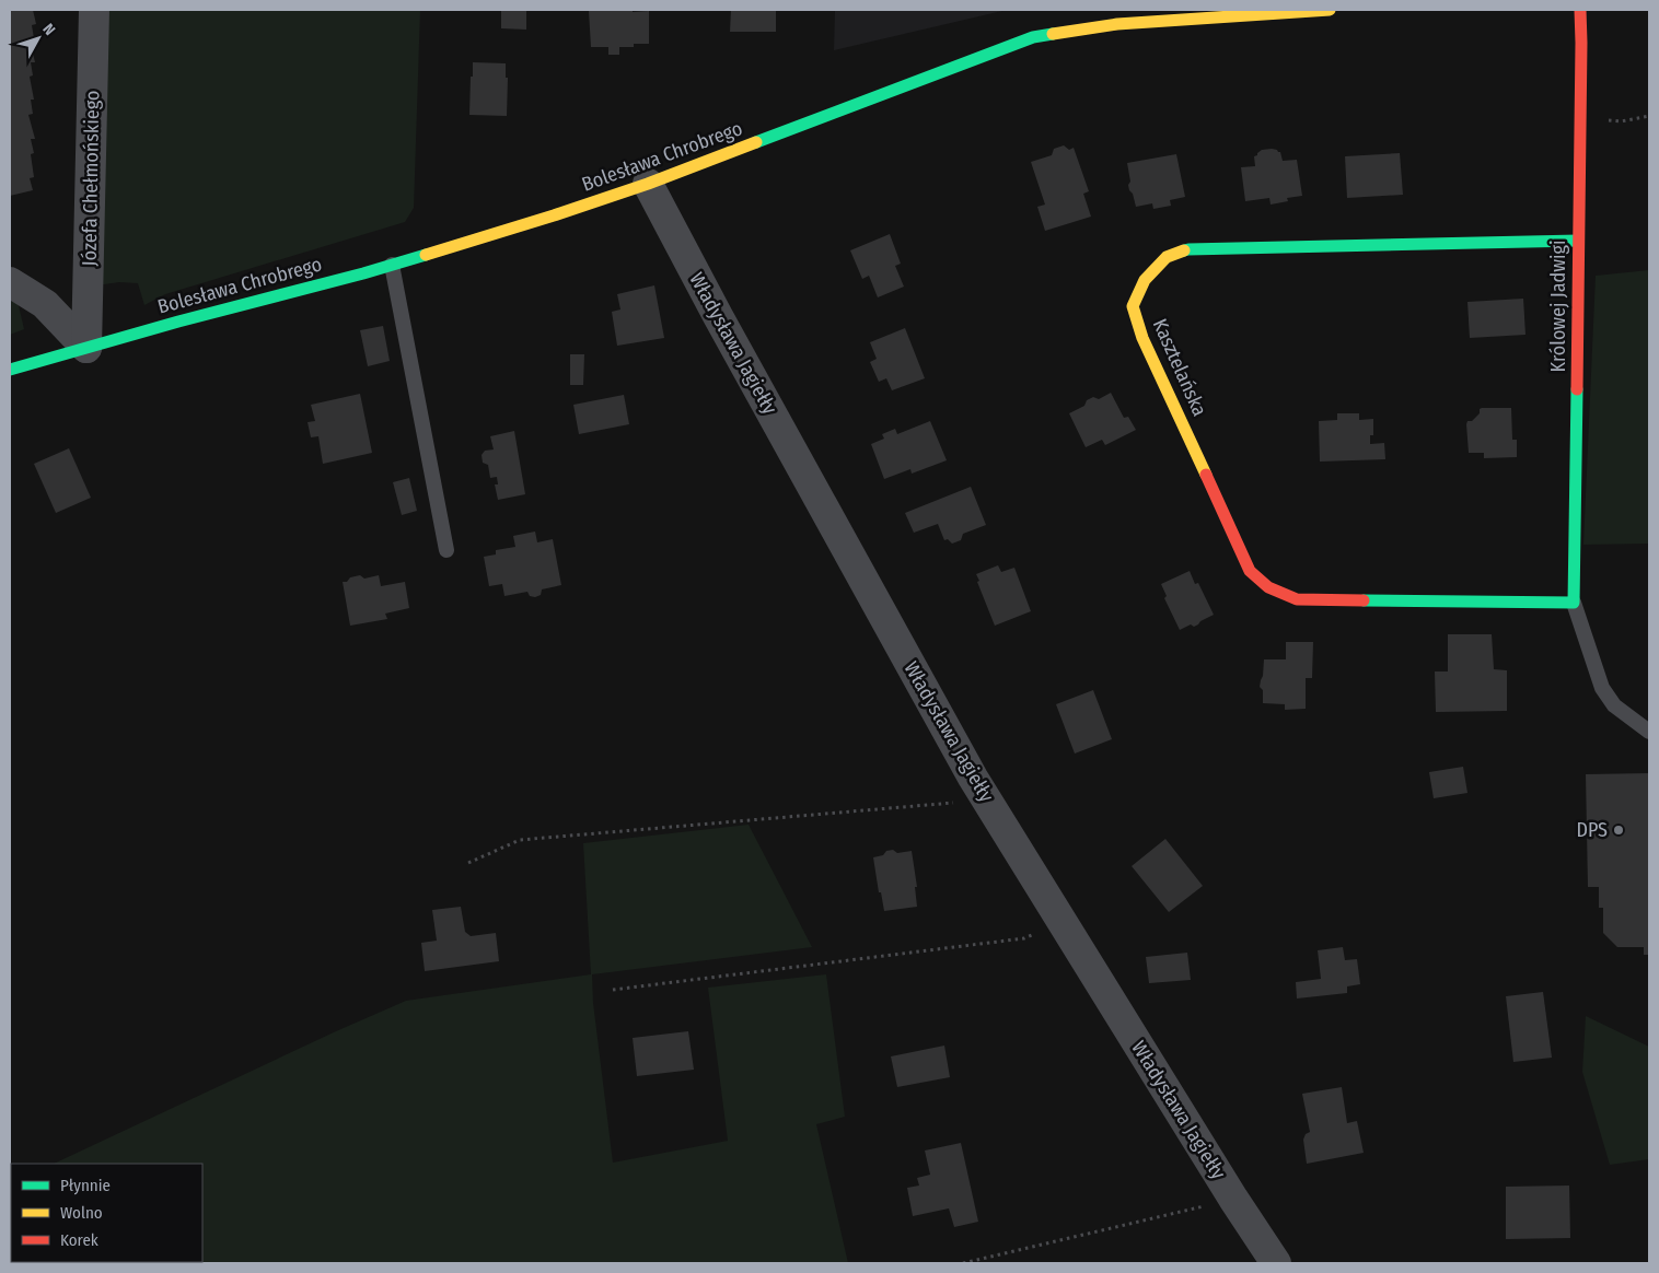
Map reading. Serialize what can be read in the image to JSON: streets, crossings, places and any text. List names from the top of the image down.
{
  "streets": {
    "street": [
      "Bolesława Chrobrego",
      "Józefa Chełmońskiego",
      "Królowej Jadwigi",
      "Władysława Jagiełły",
      "Kasztelańska"
    ]
  },
  "crossings": [
    ["Bolesława Chrobrego", "Józefa Chełmońskiego"],
    ["Bolesława Chrobrego", "Władysława Jagiełły"],
    ["Królowej Jadwigi", "Kasztelańska"]
  ],
  "places": ["DPS"],
  "legend": ["Płynnie", "Wolno", "Korek"],
  "north": "top right"
}
